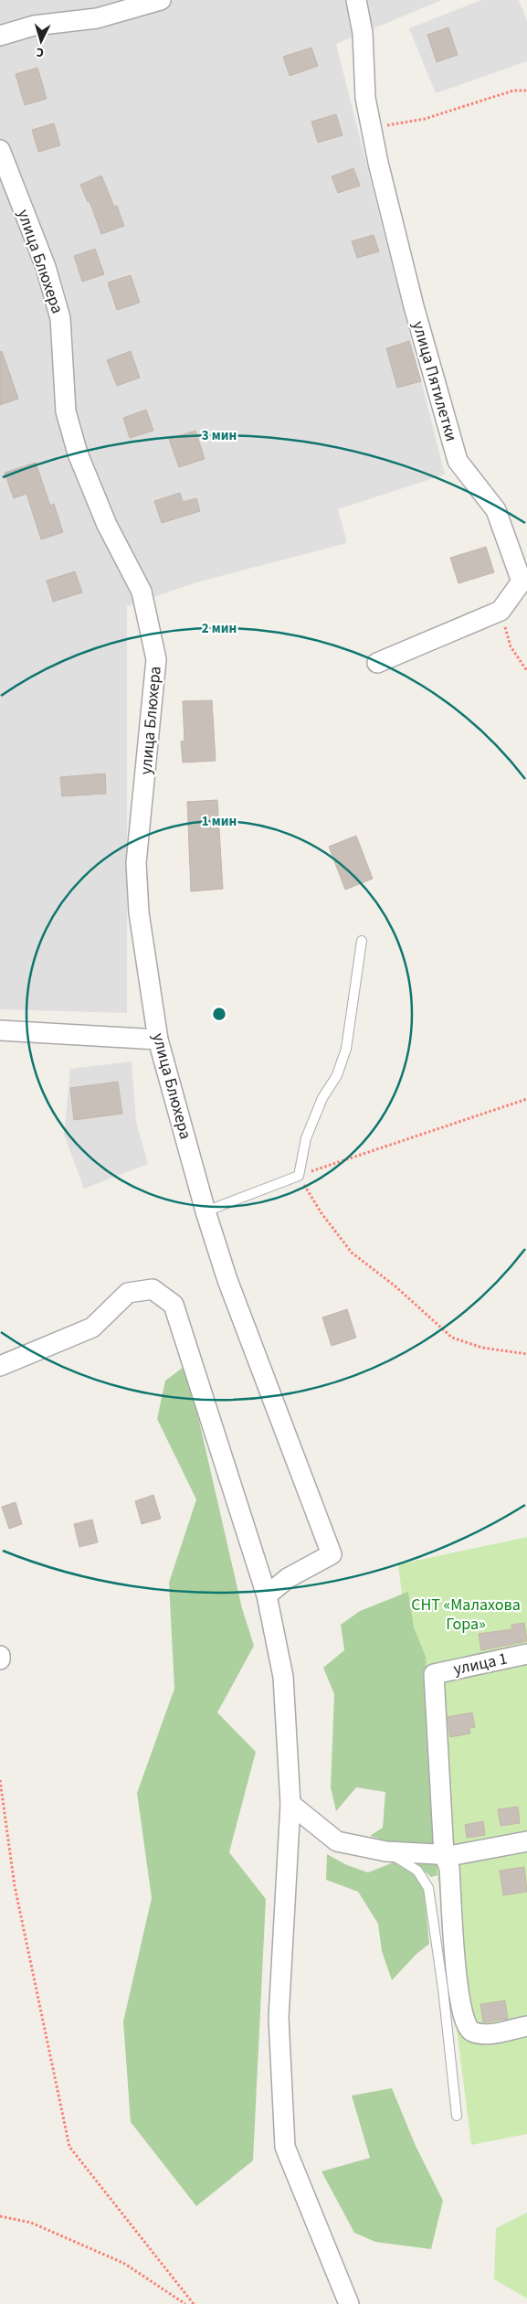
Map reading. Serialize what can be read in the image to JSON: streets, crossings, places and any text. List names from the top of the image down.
{
  "streets": {
    "street": ["улица Блюхера", "улица Пятилетки", "улица 1"]
  },
  "parks": ["СНТ «Малахова Гора»"],
  "north": "bottom",
  "rings": ["3 мин", "2 мин", "1 мин"]
}
